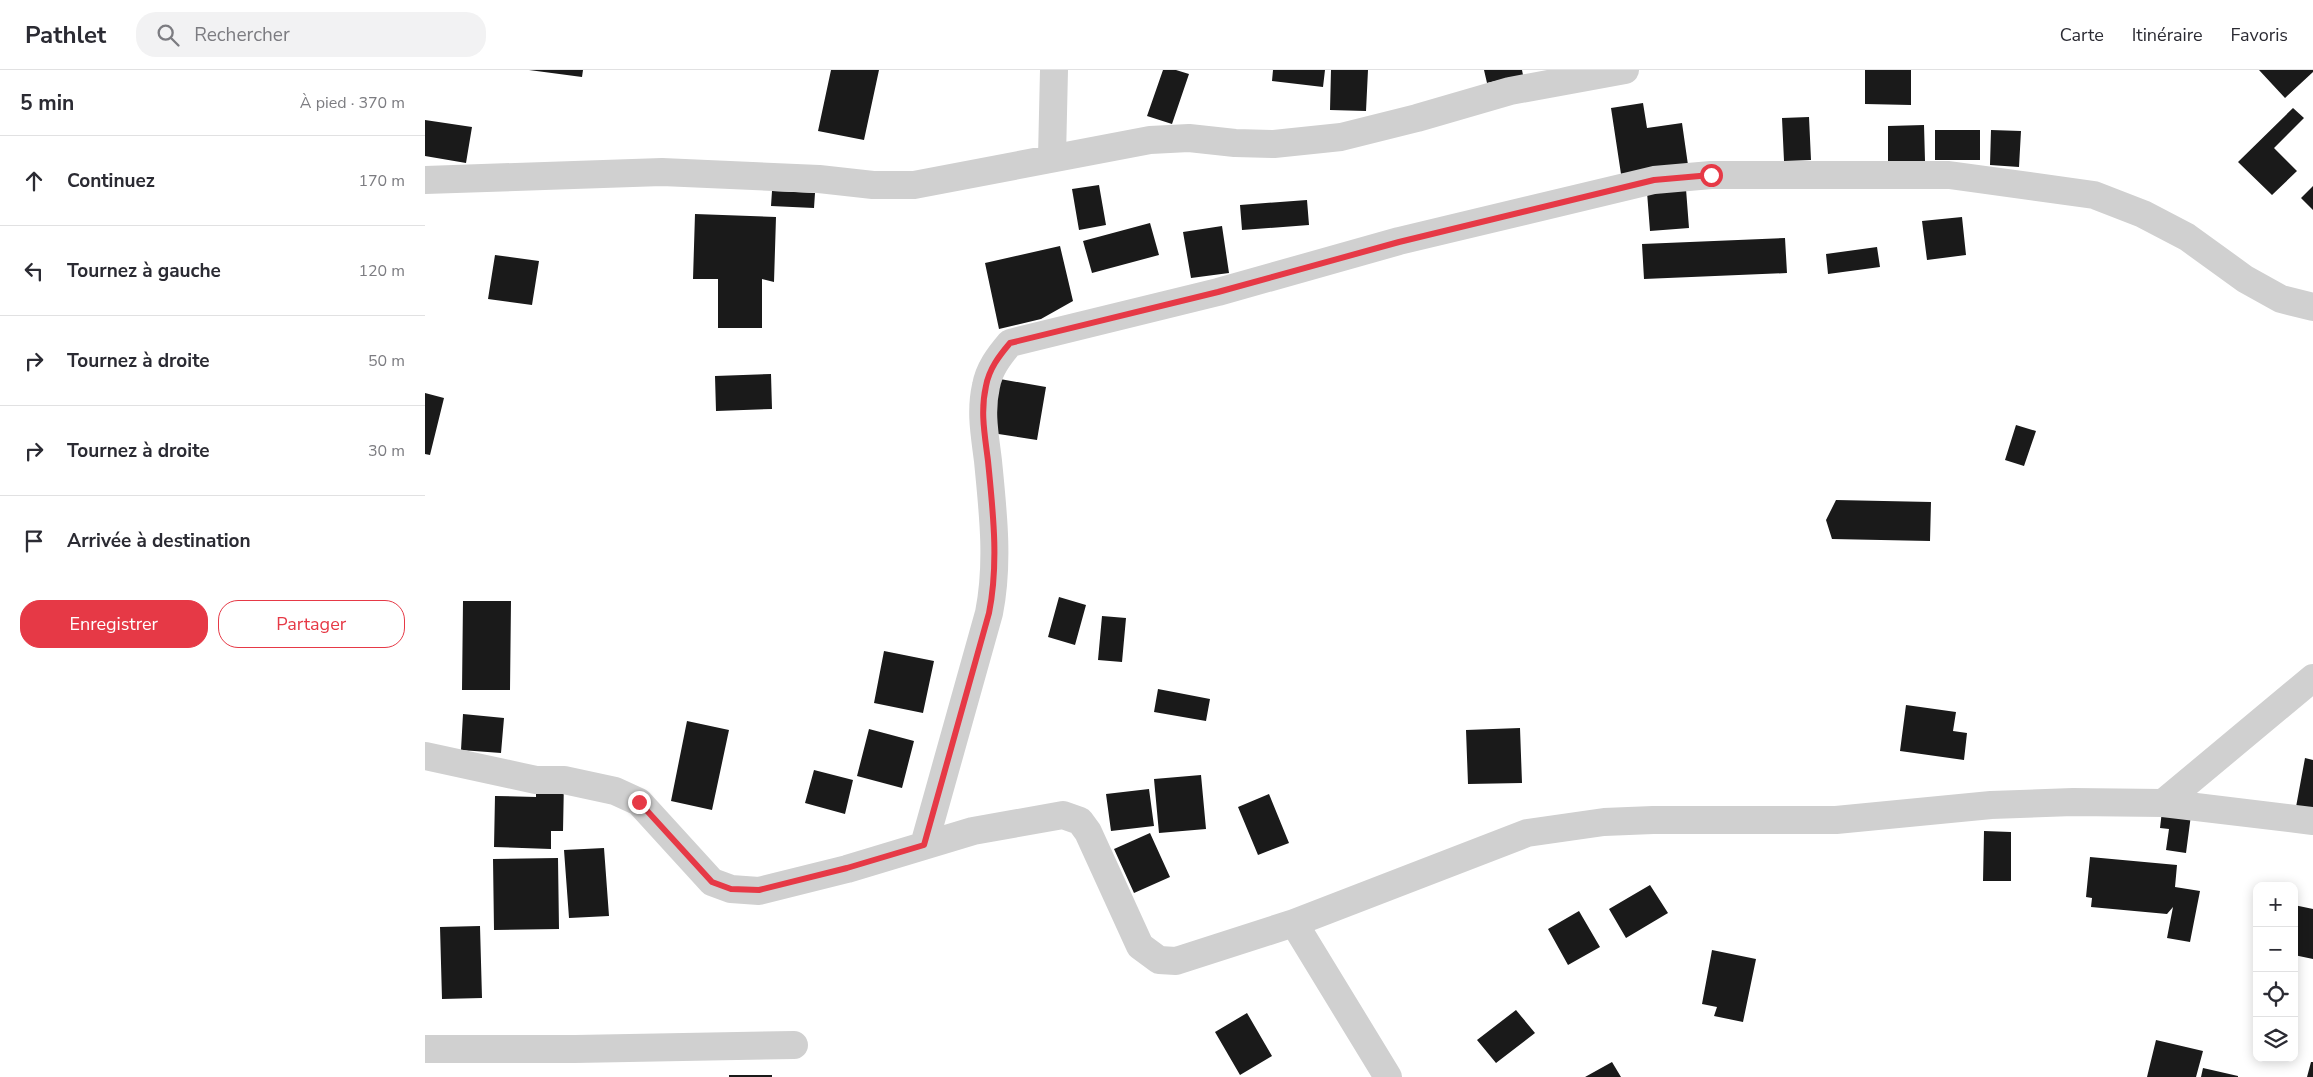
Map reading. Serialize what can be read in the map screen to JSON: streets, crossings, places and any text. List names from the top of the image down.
{
  "page": {
    "header": "Pathlet",
    "search": "Rechercher",
    "nav": ["Carte", "Itinéraire", "Favoris"],
    "heading": ["5 min", "À pied · 370 m"],
    "list": [
      ["Continuez", "170 m"],
      ["Tournez à gauche", "120 m"],
      ["Tournez à droite", "50 m"],
      ["Tournez à droite", "30 m"],
      "Arrivée à destination"
    ],
    "buttons": ["Enregistrer", "Partager"],
    "map_buttons": ["+", "−"]
  }
}
